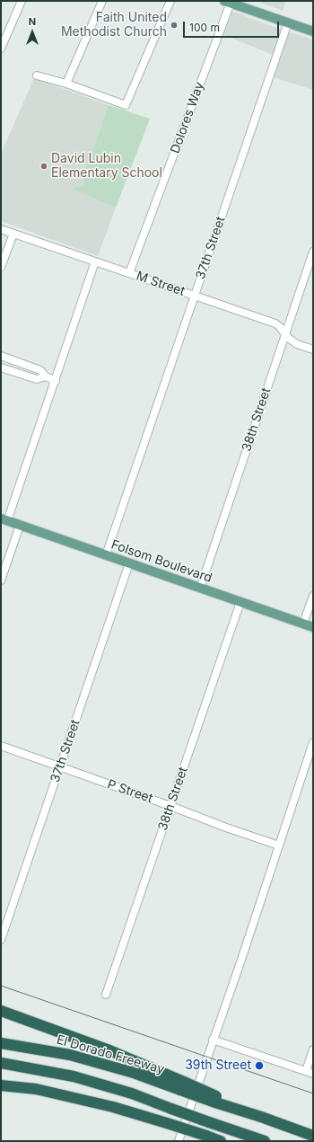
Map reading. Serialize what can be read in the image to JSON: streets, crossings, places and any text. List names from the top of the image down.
{
  "streets": {
    "highway": ["El Dorado Freeway"],
    "main road": ["Folsom Boulevard"],
    "street": [
      "Dolores Way",
      "37th Street",
      "M Street",
      "38th Street",
      "P Street"
    ]
  },
  "crossings": [
    ["Dolores Way", "M Street"],
    ["37th Street", "M Street"],
    ["37th Street", "Folsom Boulevard"],
    ["37th Street", "P Street"],
    ["M Street", "38th Street"],
    ["38th Street", "Folsom Boulevard"],
    ["38th Street", "P Street"]
  ],
  "places": ["Faith United Methodist Church", "David Lubin Elementary School", "39th Street"],
  "scale_bar": "100 m",
  "north": "top"
}
